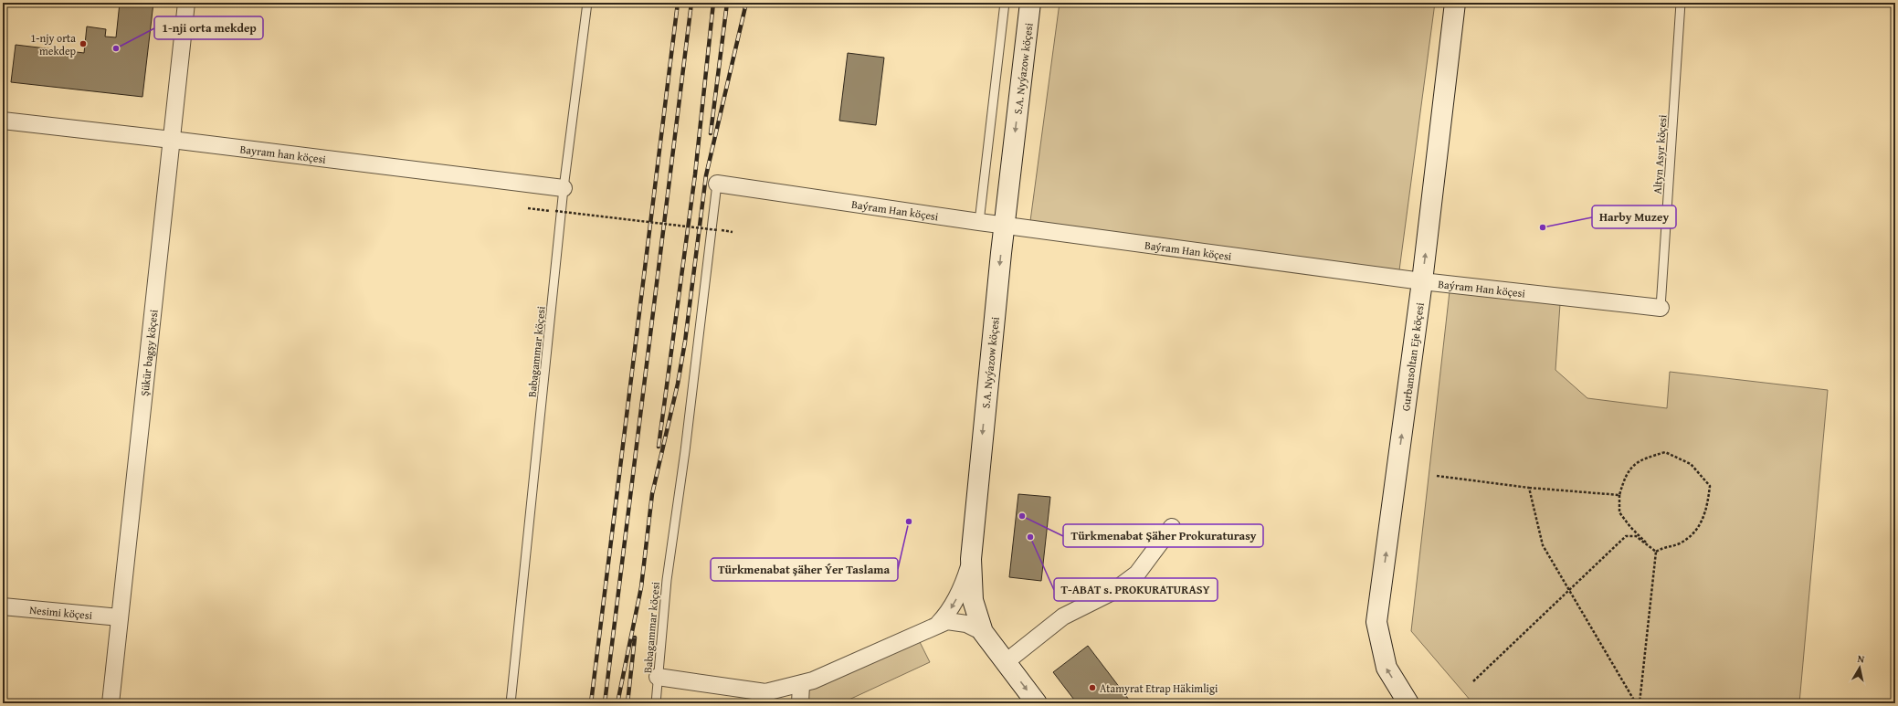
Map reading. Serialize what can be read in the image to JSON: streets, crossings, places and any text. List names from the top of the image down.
{
  "streets": {
    "street": [
      "S.A. Nyýazow köçesi",
      "Bayram han köçesi",
      "Baýram Han köçesi",
      "Şükür bagşy köçesi",
      "Gurbansoltan Eje köçesi",
      "Nesimi köçesi"
    ],
    "lane": ["Altyn Asyr köçesi", "Babagammar köçesi"]
  },
  "crossings": [
    ["S.A. Nyýazow köçesi", "Baýram Han köçesi"],
    ["Bayram han köçesi", "Babagammar köçesi"],
    ["Bayram han köçesi", "Şükür bagşy köçesi"],
    ["Altyn Asyr köçesi", "Baýram Han köçesi"],
    ["Baýram Han köçesi", "Babagammar köçesi"],
    ["Baýram Han köçesi", "Gurbansoltan Eje köçesi"],
    ["Şükür bagşy köçesi", "Nesimi köçesi"]
  ],
  "one_way": ["S.A. Nyýazow köçesi", "Gurbansoltan Eje köçesi"],
  "places": [
    "1-njy orta mekdep",
    "1-nji orta mekdep",
    "Harby Muzey",
    "Türkmenabat Şäher Prokuraturasy",
    "Türkmenabat şäher Ýer Taslama",
    "T-ABAT s. PROKURATURASY",
    "Atamyrat Etrap Häkimligi"
  ],
  "north": "top"
}
